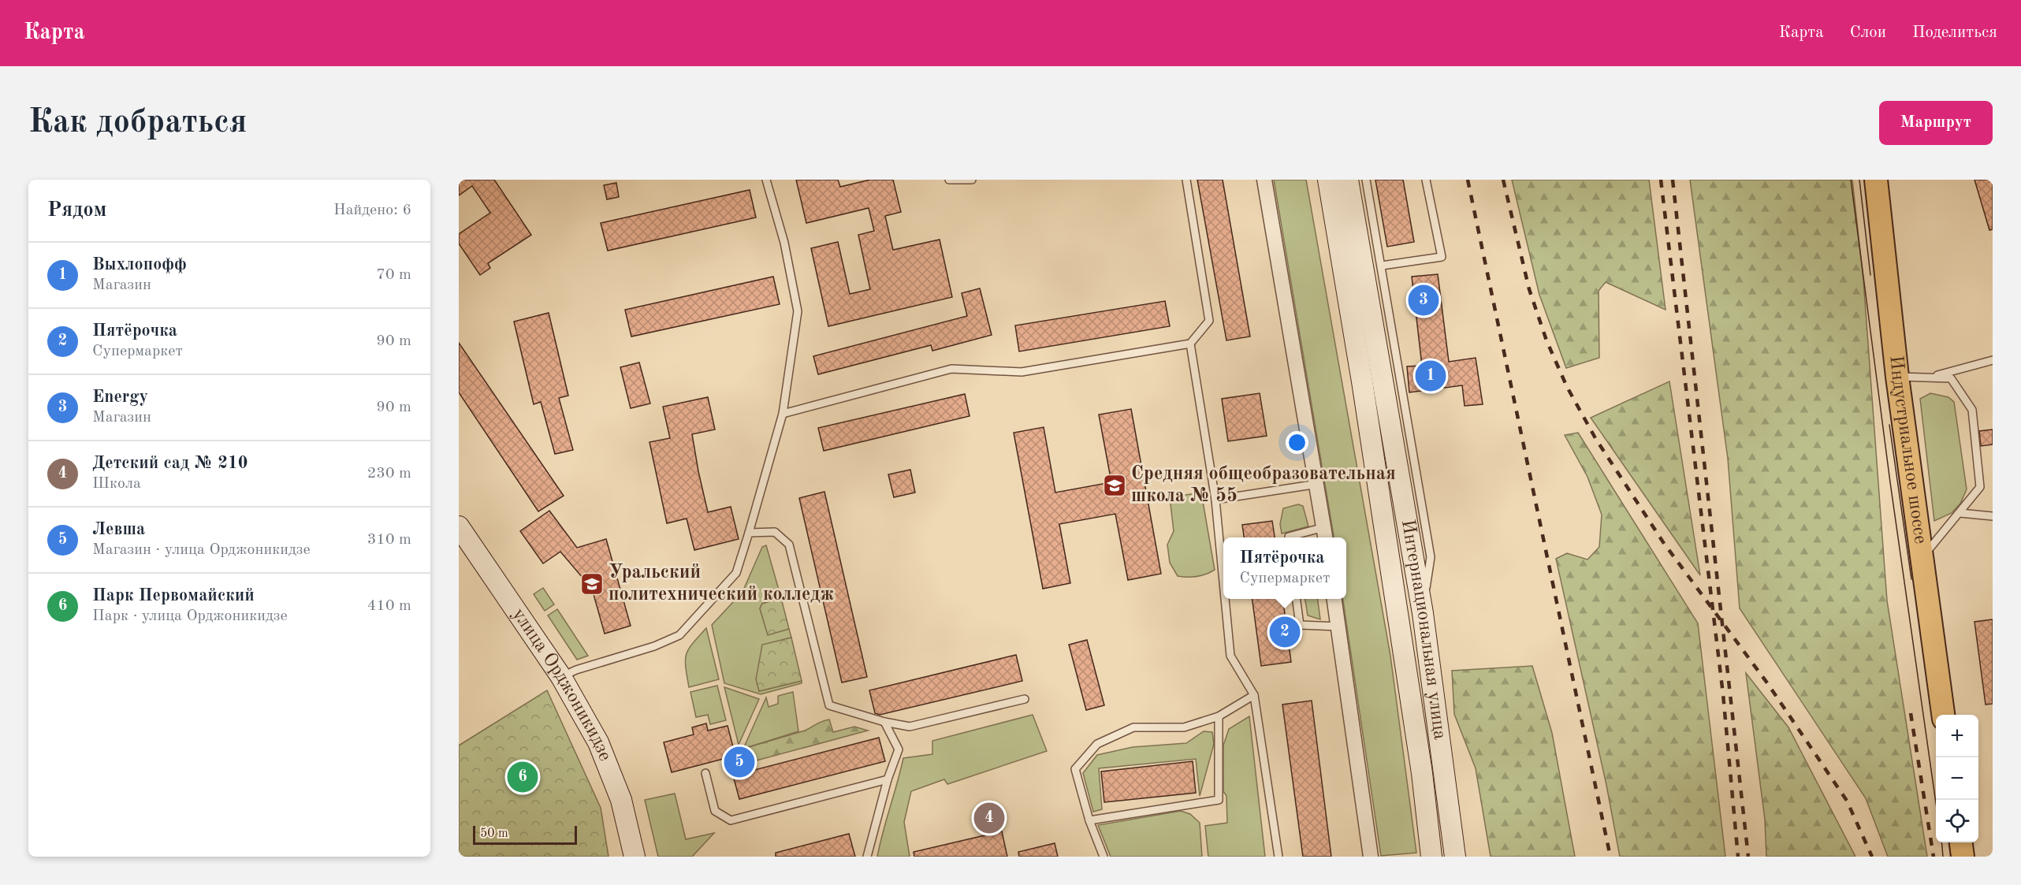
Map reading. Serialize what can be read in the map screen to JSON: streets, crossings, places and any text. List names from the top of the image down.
{
  "streets": {
    "main road": ["Индустриальное шоссе", "Интернациональная улица", "улица Орджоникидзе"]
  },
  "places": {
    "school or university": ["Средняя общеобразовательная школа № 55", "Уральский политехнический колледж"]
  },
  "scale_bar": "50 m",
  "page": {
    "header": "Карта",
    "nav": ["Карта", "Слои", "Поделиться"],
    "buttons": "Маршрут",
    "title": "Как добраться",
    "heading": ["Рядом", "Найдено: 6"],
    "list": [
      {
        "mark": "1",
        "name": "Выхлопофф",
        "note": "Магазин",
        "value": "70 m"
      },
      {
        "mark": "2",
        "name": "Пятёрочка",
        "note": "Супермаркет",
        "value": "90 m"
      },
      {
        "mark": "3",
        "name": "Energy",
        "note": "Магазин",
        "value": "90 m"
      },
      {
        "mark": "4",
        "name": "Детский сад № 210",
        "note": "Школа",
        "value": "230 m"
      },
      {
        "mark": "5",
        "name": "Левша",
        "note": "Магазин · улица Орджоникидзе",
        "value": "310 m"
      },
      {
        "mark": "6",
        "name": "Парк Первомайский",
        "note": "Парк · улица Орджоникидзе",
        "value": "410 m"
      }
    ],
    "pins": [
      "3",
      "1",
      "2",
      "5",
      "6",
      "4"
    ],
    "popup": ["Пятёрочка", "Супермаркет"],
    "map_buttons": ["+", "−"],
    "scale": "50 m"
  }
}
